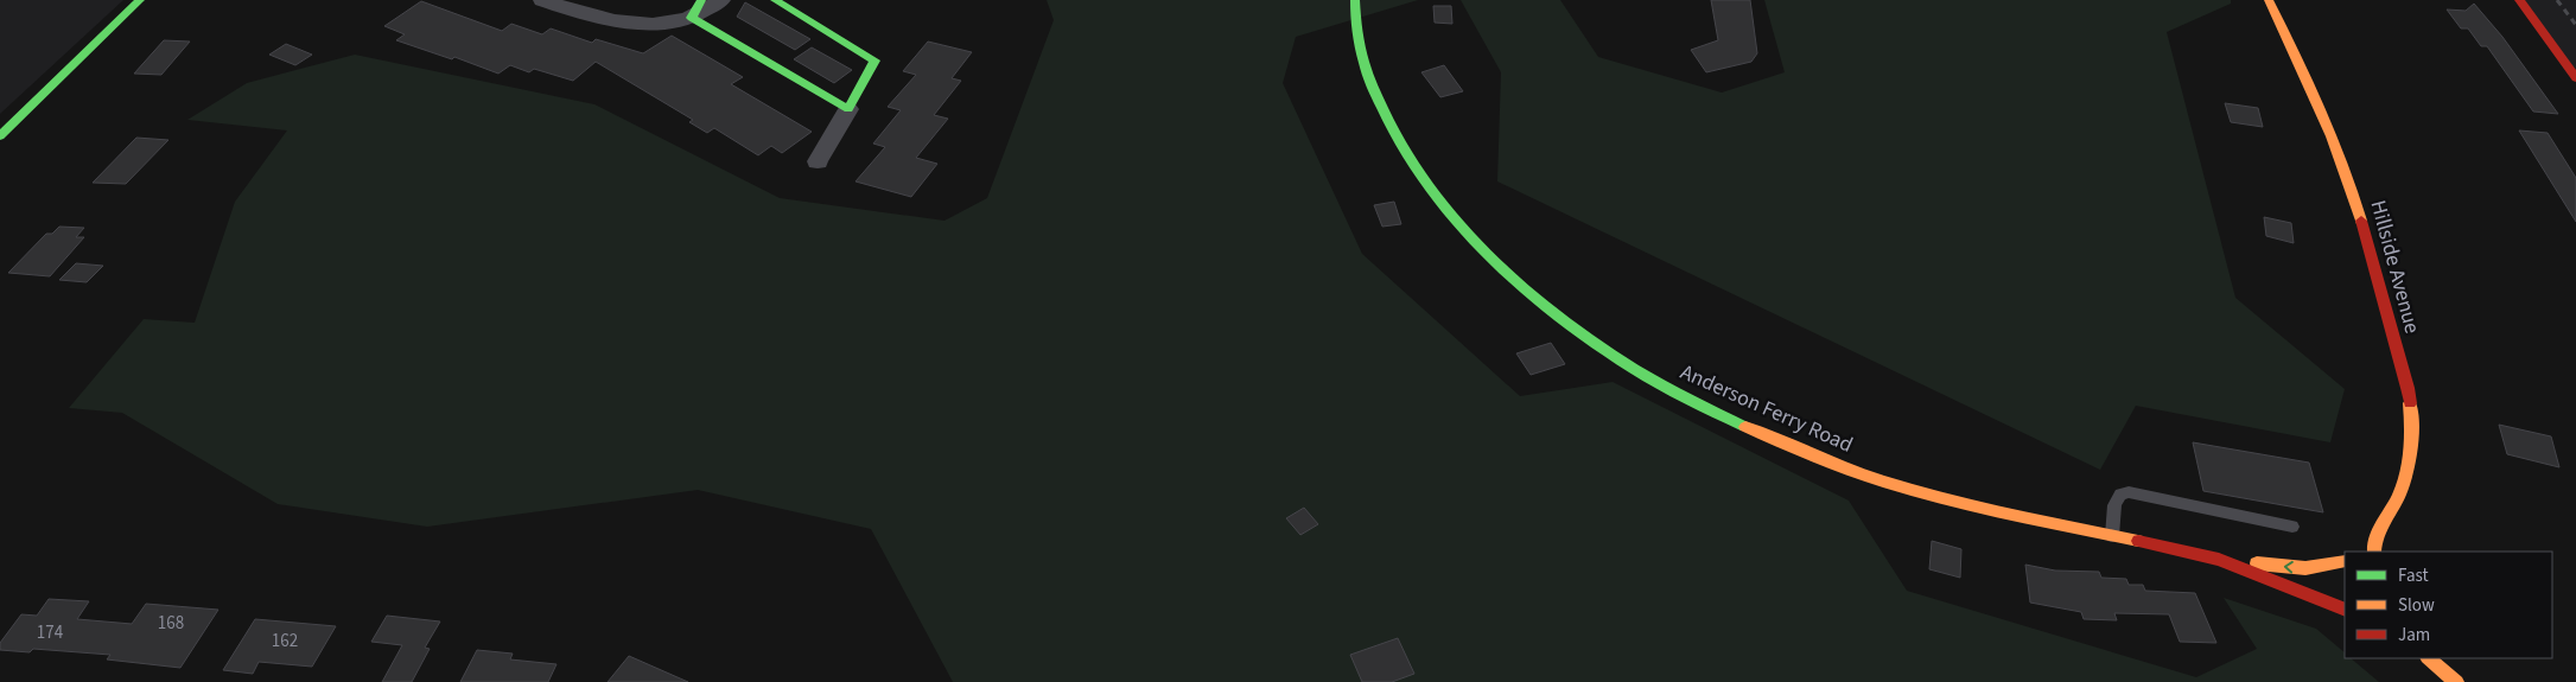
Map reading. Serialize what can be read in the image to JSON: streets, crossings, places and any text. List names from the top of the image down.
{
  "streets": {
    "street": ["Hillside Avenue", "Anderson Ferry Road"]
  },
  "house_numbers": ["168", "174", "162"],
  "legend": ["Fast", "Slow", "Jam"]
}
